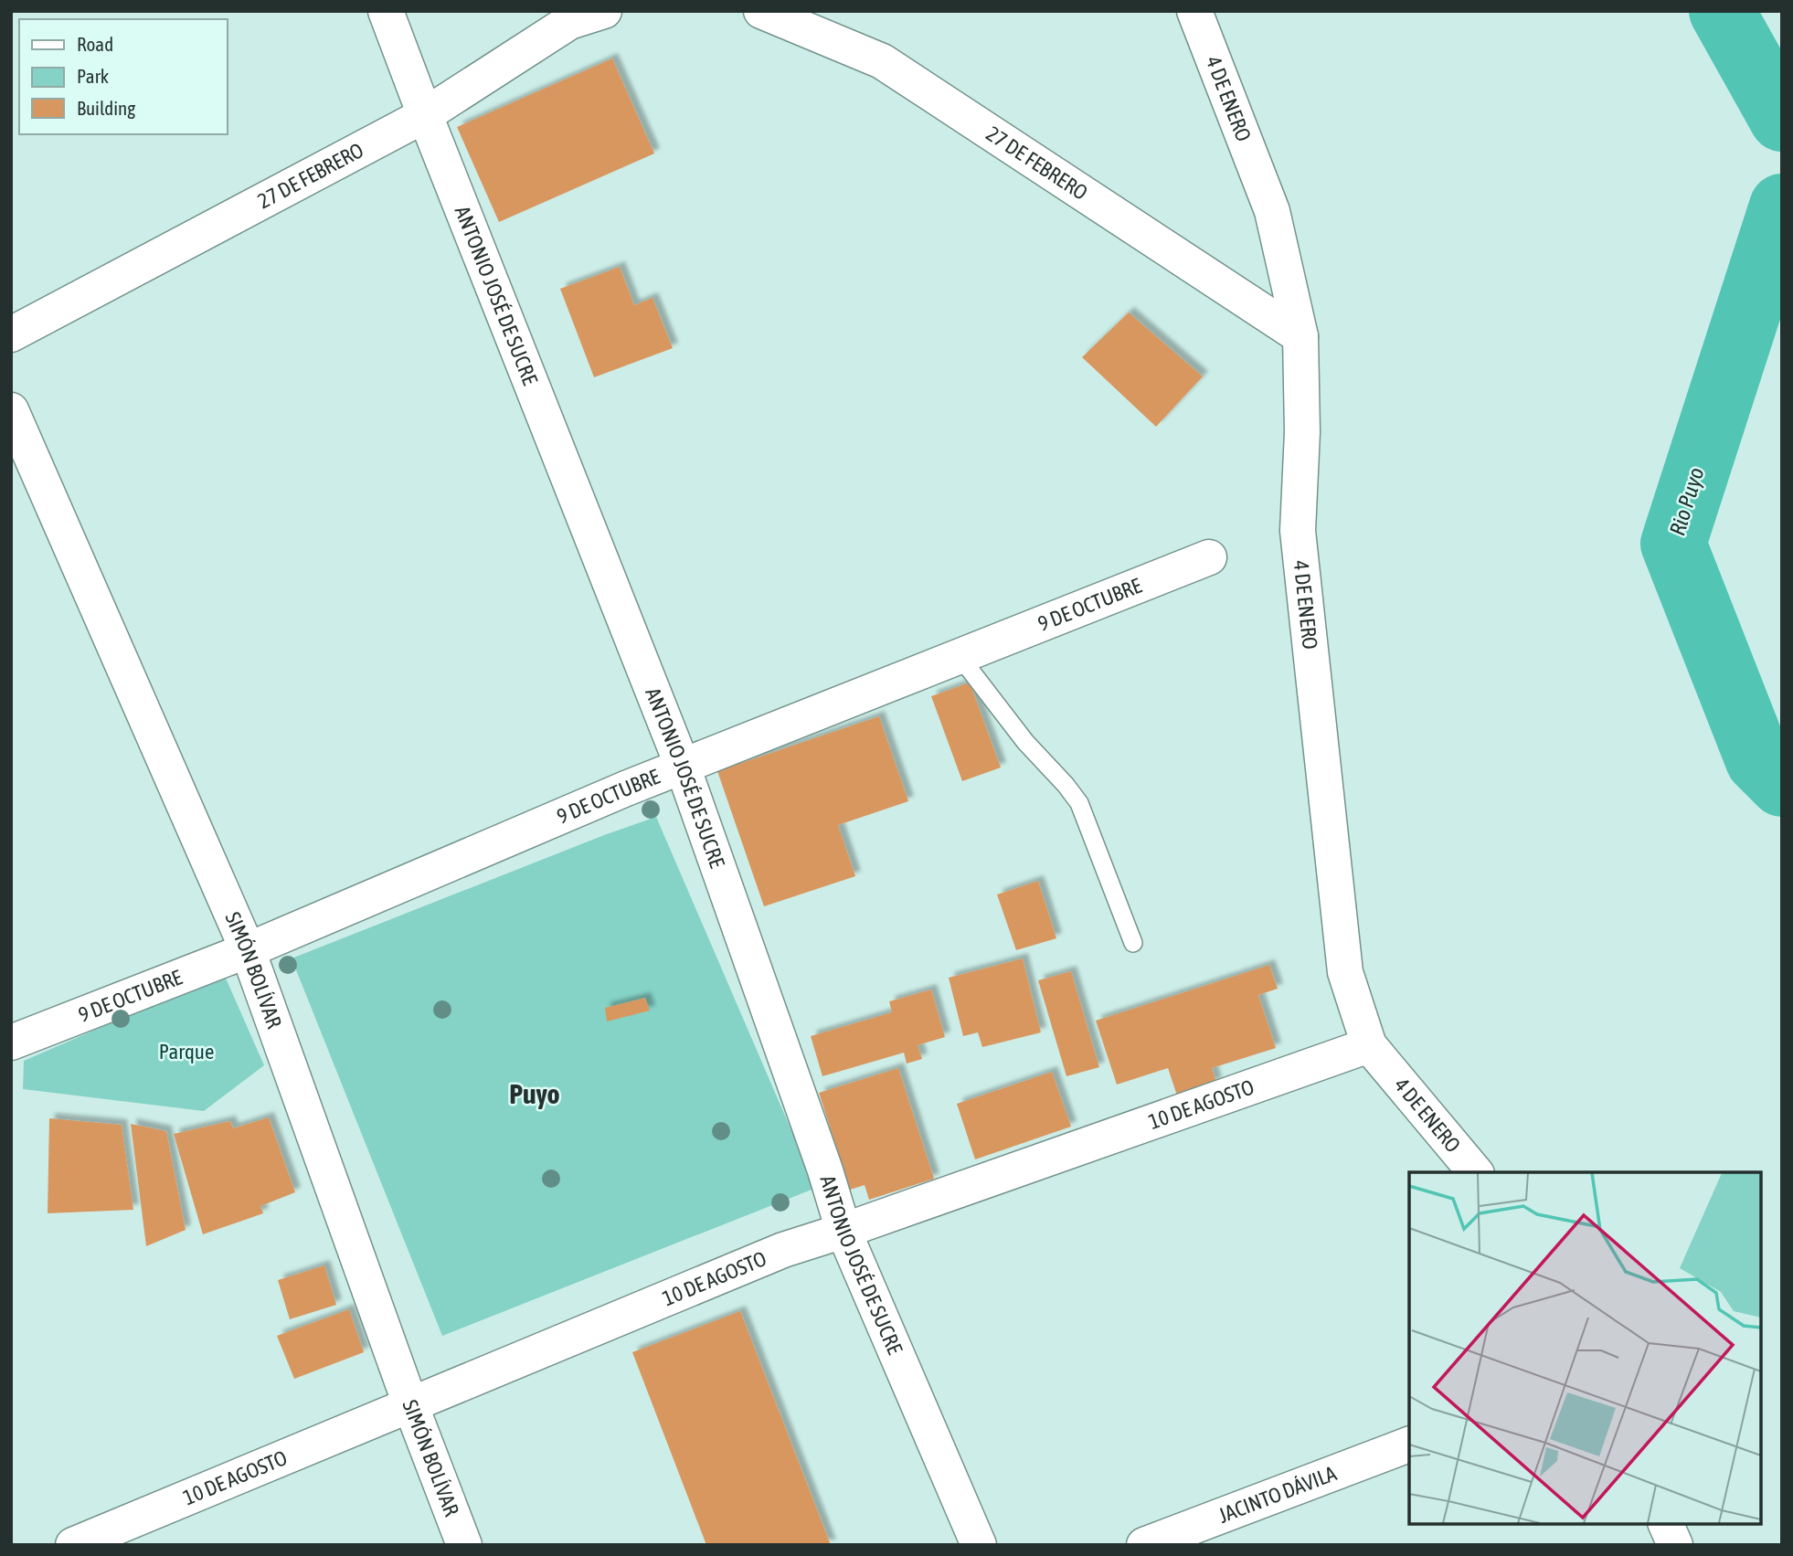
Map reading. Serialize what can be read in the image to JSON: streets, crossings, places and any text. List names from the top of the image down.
{
  "streets": {
    "street": [
      "4 DE ENERO",
      "27 DE FEBRERO",
      "ANTONIO JOSÉ DE SUCRE",
      "9 DE OCTUBRE",
      "SIMÓN BOLÍVAR",
      "10 DE AGOSTO",
      "JACINTO DÁVILA"
    ]
  },
  "crossings": [
    ["4 DE ENERO", "27 DE FEBRERO"],
    ["4 DE ENERO", "10 DE AGOSTO"],
    ["27 DE FEBRERO", "ANTONIO JOSÉ DE SUCRE"],
    ["ANTONIO JOSÉ DE SUCRE", "9 DE OCTUBRE"],
    ["ANTONIO JOSÉ DE SUCRE", "10 DE AGOSTO"],
    ["9 DE OCTUBRE", "SIMÓN BOLÍVAR"],
    ["SIMÓN BOLÍVAR", "10 DE AGOSTO"]
  ],
  "districts": ["Puyo"],
  "water": ["Rio Puyo"],
  "parks": ["Parque"],
  "legend": ["Road", "Park", "Building"]
}
